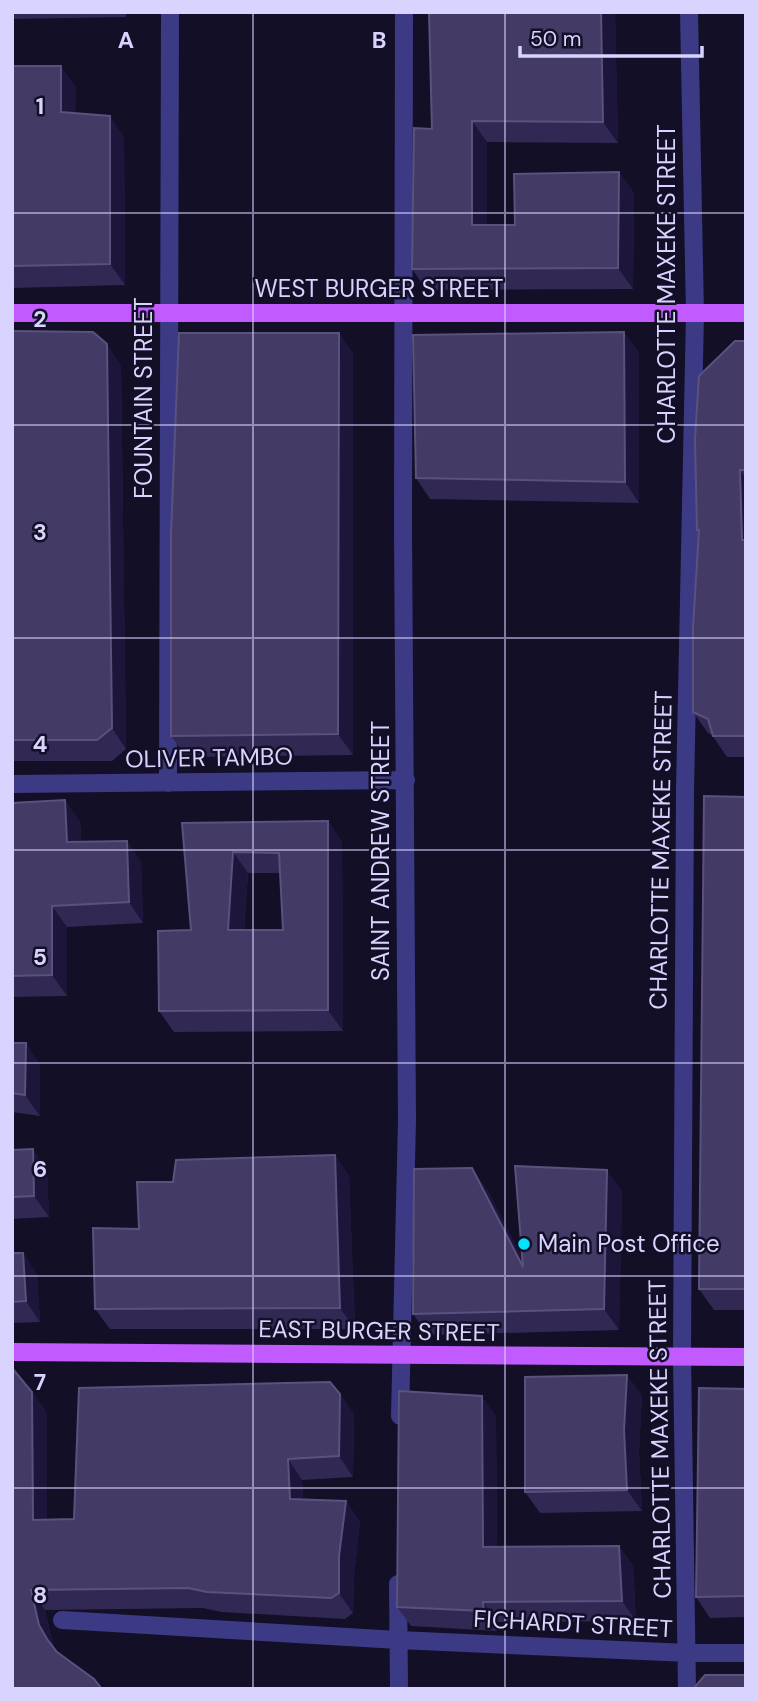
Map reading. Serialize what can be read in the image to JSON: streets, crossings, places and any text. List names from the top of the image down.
{
  "streets": {
    "main road": ["WEST BURGER STREET", "EAST BURGER STREET"],
    "street": [
      "CHARLOTTE MAXEKE STREET",
      "FOUNTAIN STREET",
      "OLIVER TAMBO",
      "SAINT ANDREW STREET",
      "FICHARDT STREET"
    ]
  },
  "crossings": [
    ["CHARLOTTE MAXEKE STREET", "WEST BURGER STREET"],
    ["CHARLOTTE MAXEKE STREET", "EAST BURGER STREET"],
    ["CHARLOTTE MAXEKE STREET", "FICHARDT STREET"],
    ["WEST BURGER STREET", "FOUNTAIN STREET"],
    ["WEST BURGER STREET", "SAINT ANDREW STREET"],
    ["FOUNTAIN STREET", "OLIVER TAMBO"],
    ["OLIVER TAMBO", "SAINT ANDREW STREET"],
    ["SAINT ANDREW STREET", "EAST BURGER STREET"]
  ],
  "places": ["Main Post Office"],
  "scale_bar": "50 m",
  "grid": {
    "columns": ["A", "B"],
    "rows": [
      "1",
      "2",
      "3",
      "4",
      "5",
      "6",
      "7",
      "8"
    ]
  }
}
